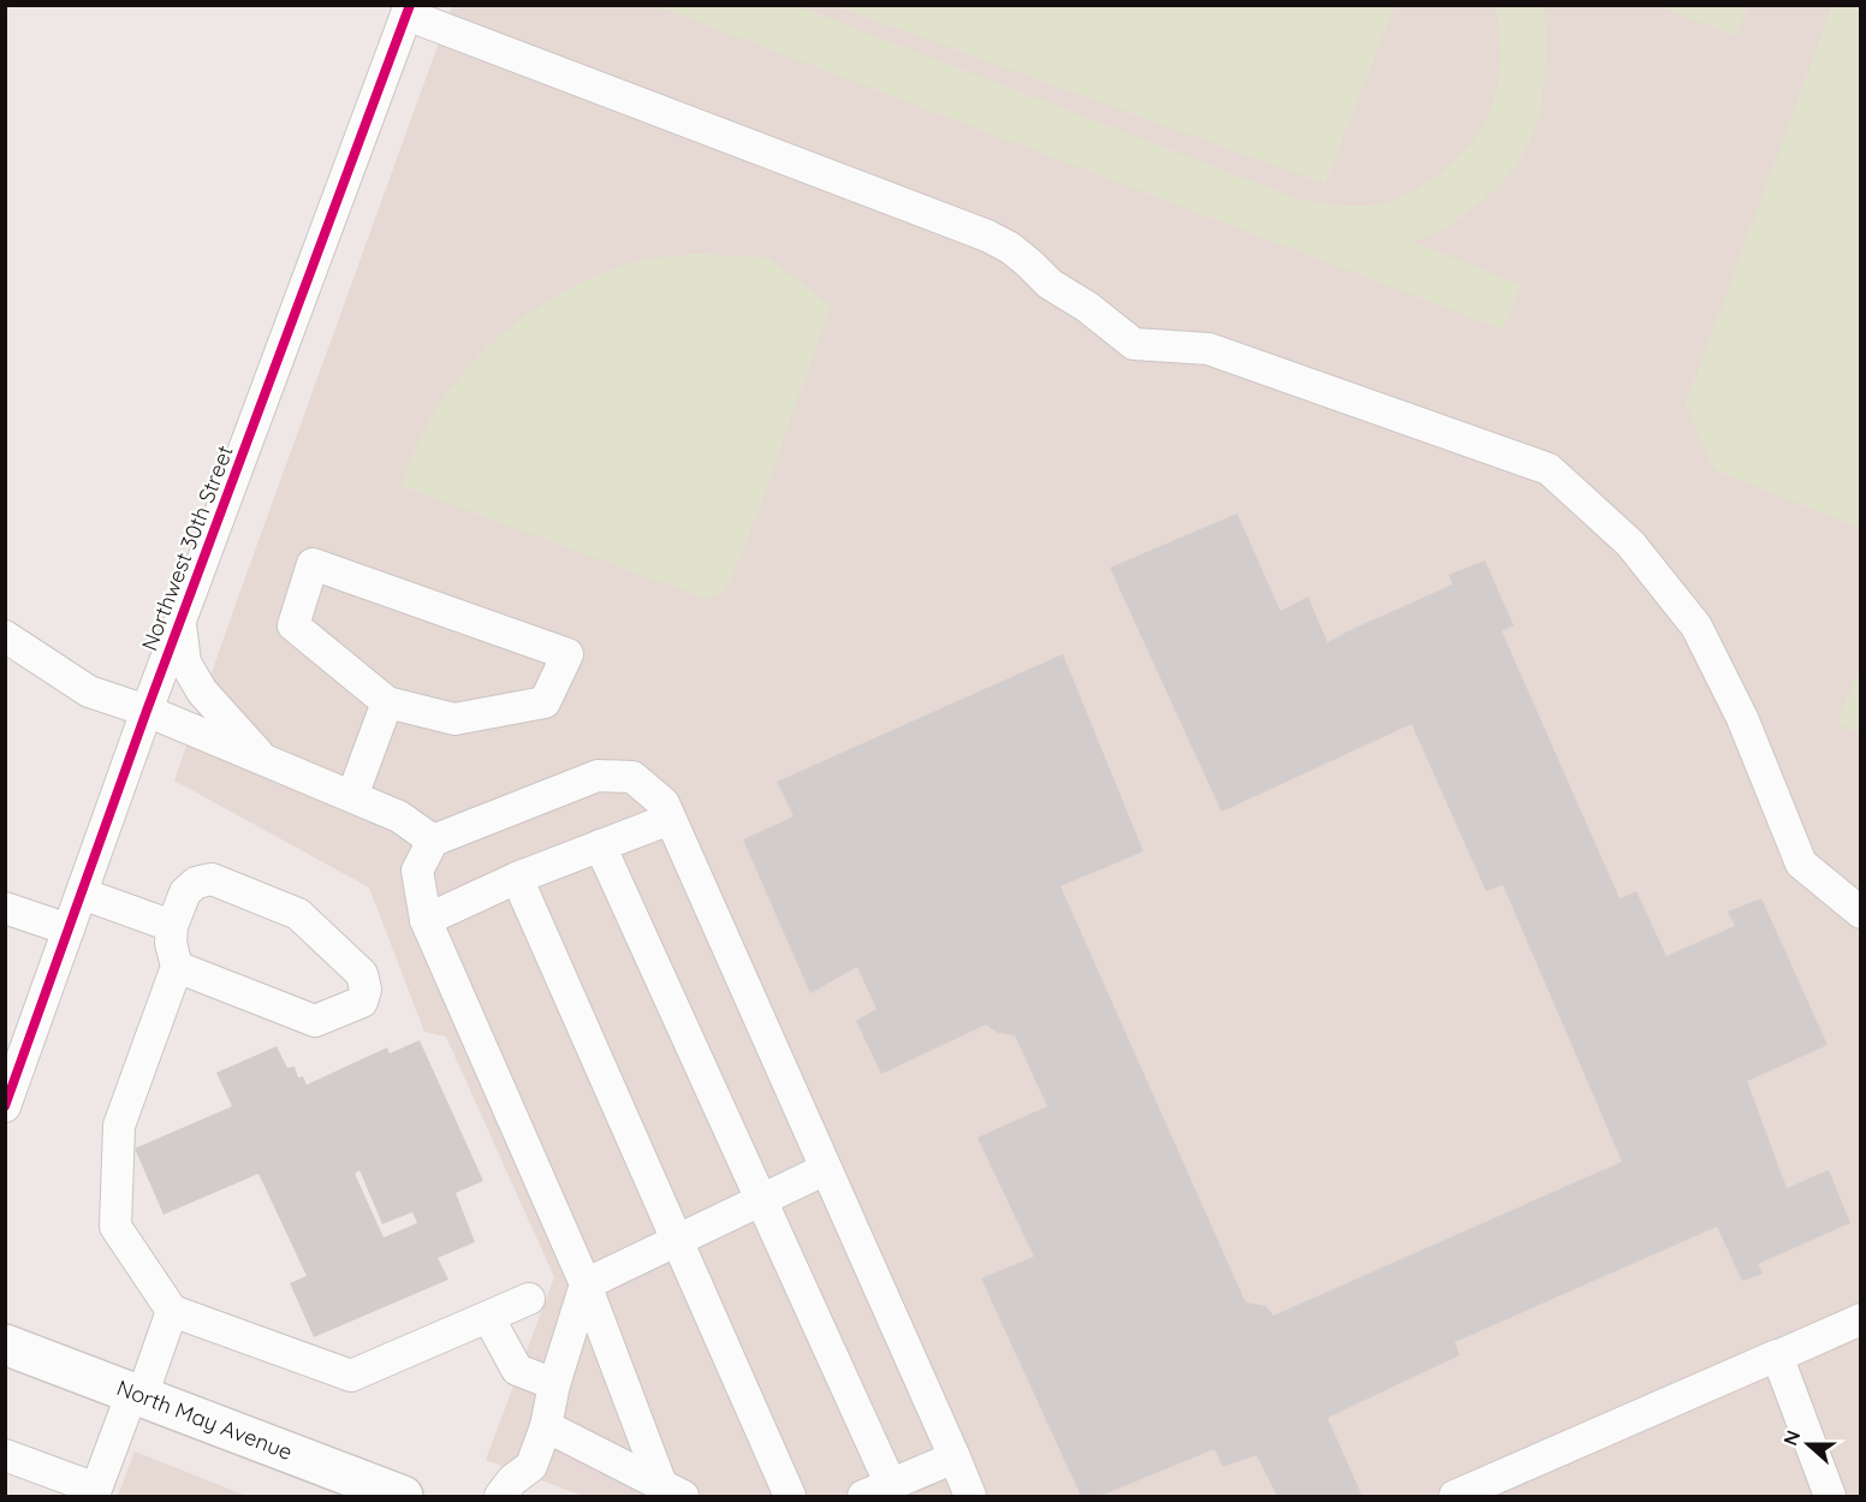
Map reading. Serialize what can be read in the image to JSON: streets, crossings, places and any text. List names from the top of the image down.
{
  "streets": {
    "main road": ["North May Avenue"],
    "street": ["Northwest 30th Street"]
  },
  "north": "left"
}
